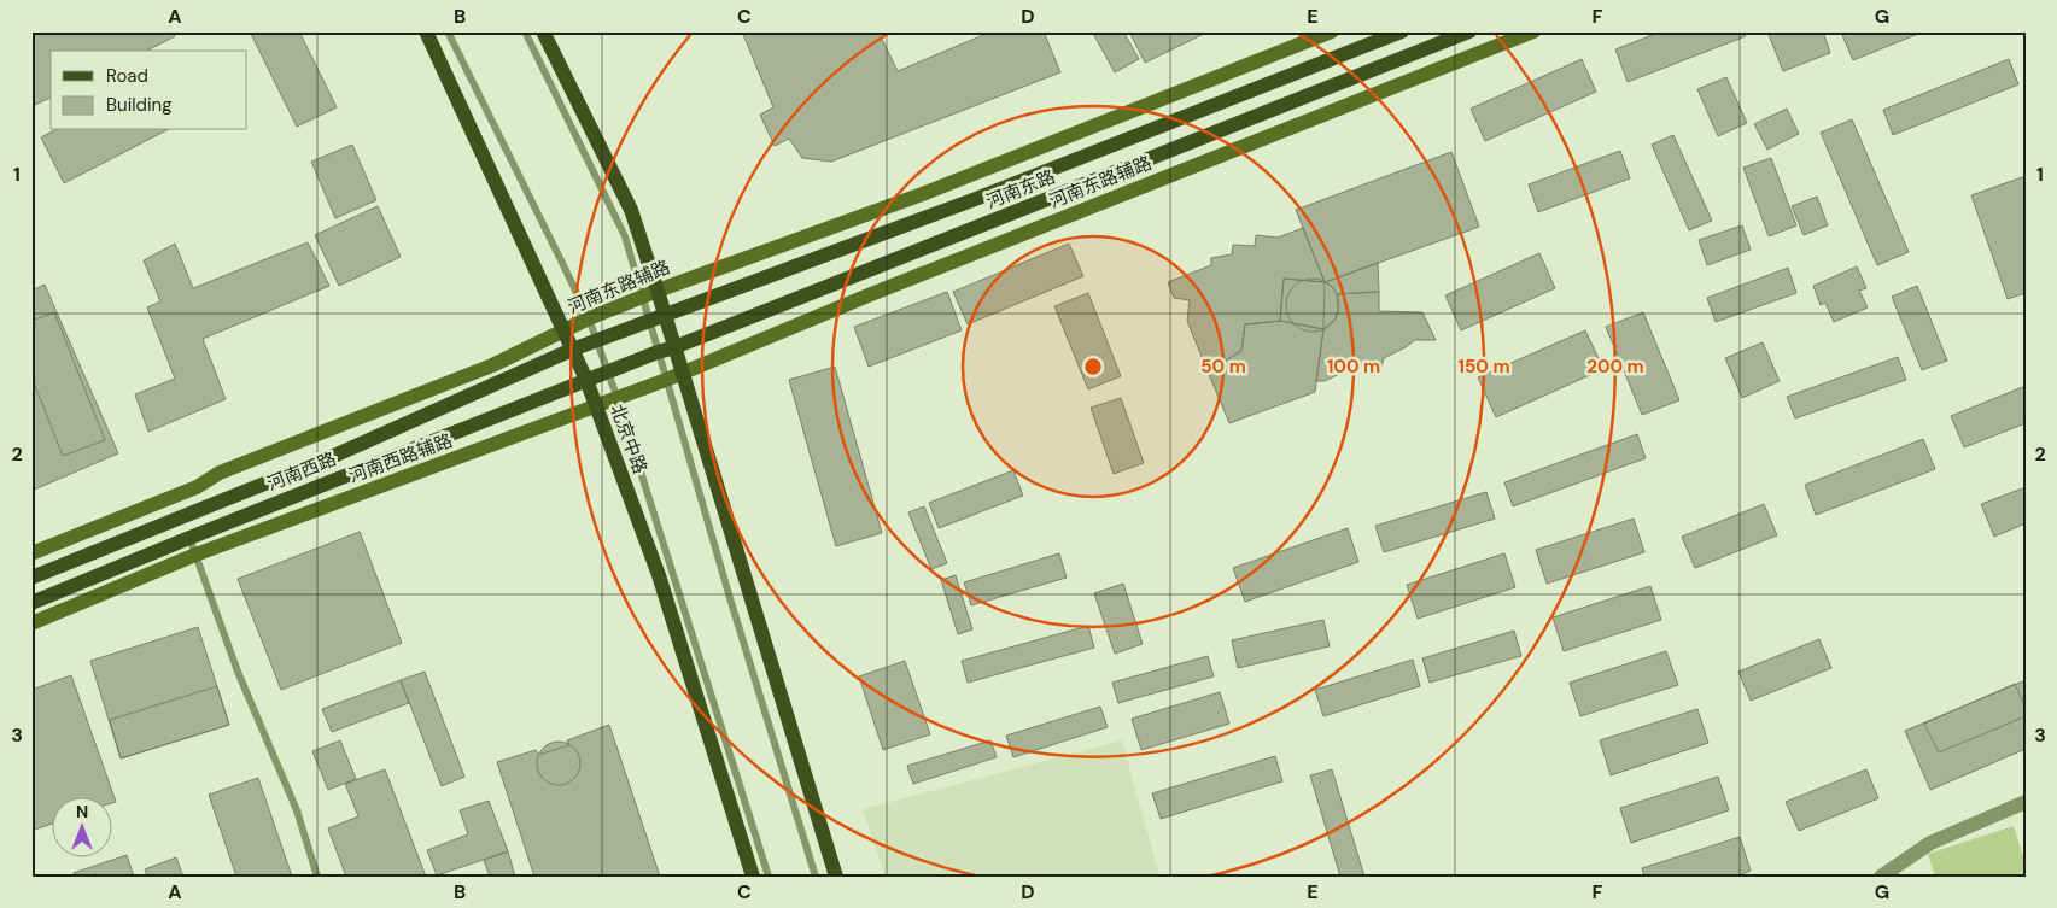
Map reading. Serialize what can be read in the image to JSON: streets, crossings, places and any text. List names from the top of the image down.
{
  "streets": {
    "main road": ["河南东路", "北京中路", "河南西路"],
    "street": ["河南东路辅路", "河南西路辅路"]
  },
  "crossings": [
    ["河南东路辅路", "北京中路"],
    ["河南东路辅路", "河南西路辅路"],
    ["河南东路", "北京中路"],
    ["河南东路", "河南西路"],
    ["北京中路", "河南西路辅路"],
    ["北京中路", "河南西路"]
  ],
  "legend": ["Road", "Building"],
  "north": "top",
  "grid": {
    "columns": [
      "A",
      "B",
      "C",
      "D",
      "E",
      "F",
      "G"
    ],
    "rows": ["1", "2", "3"]
  },
  "rings": [
    "50 m",
    "100 m",
    "150 m",
    "200 m"
  ]
}
